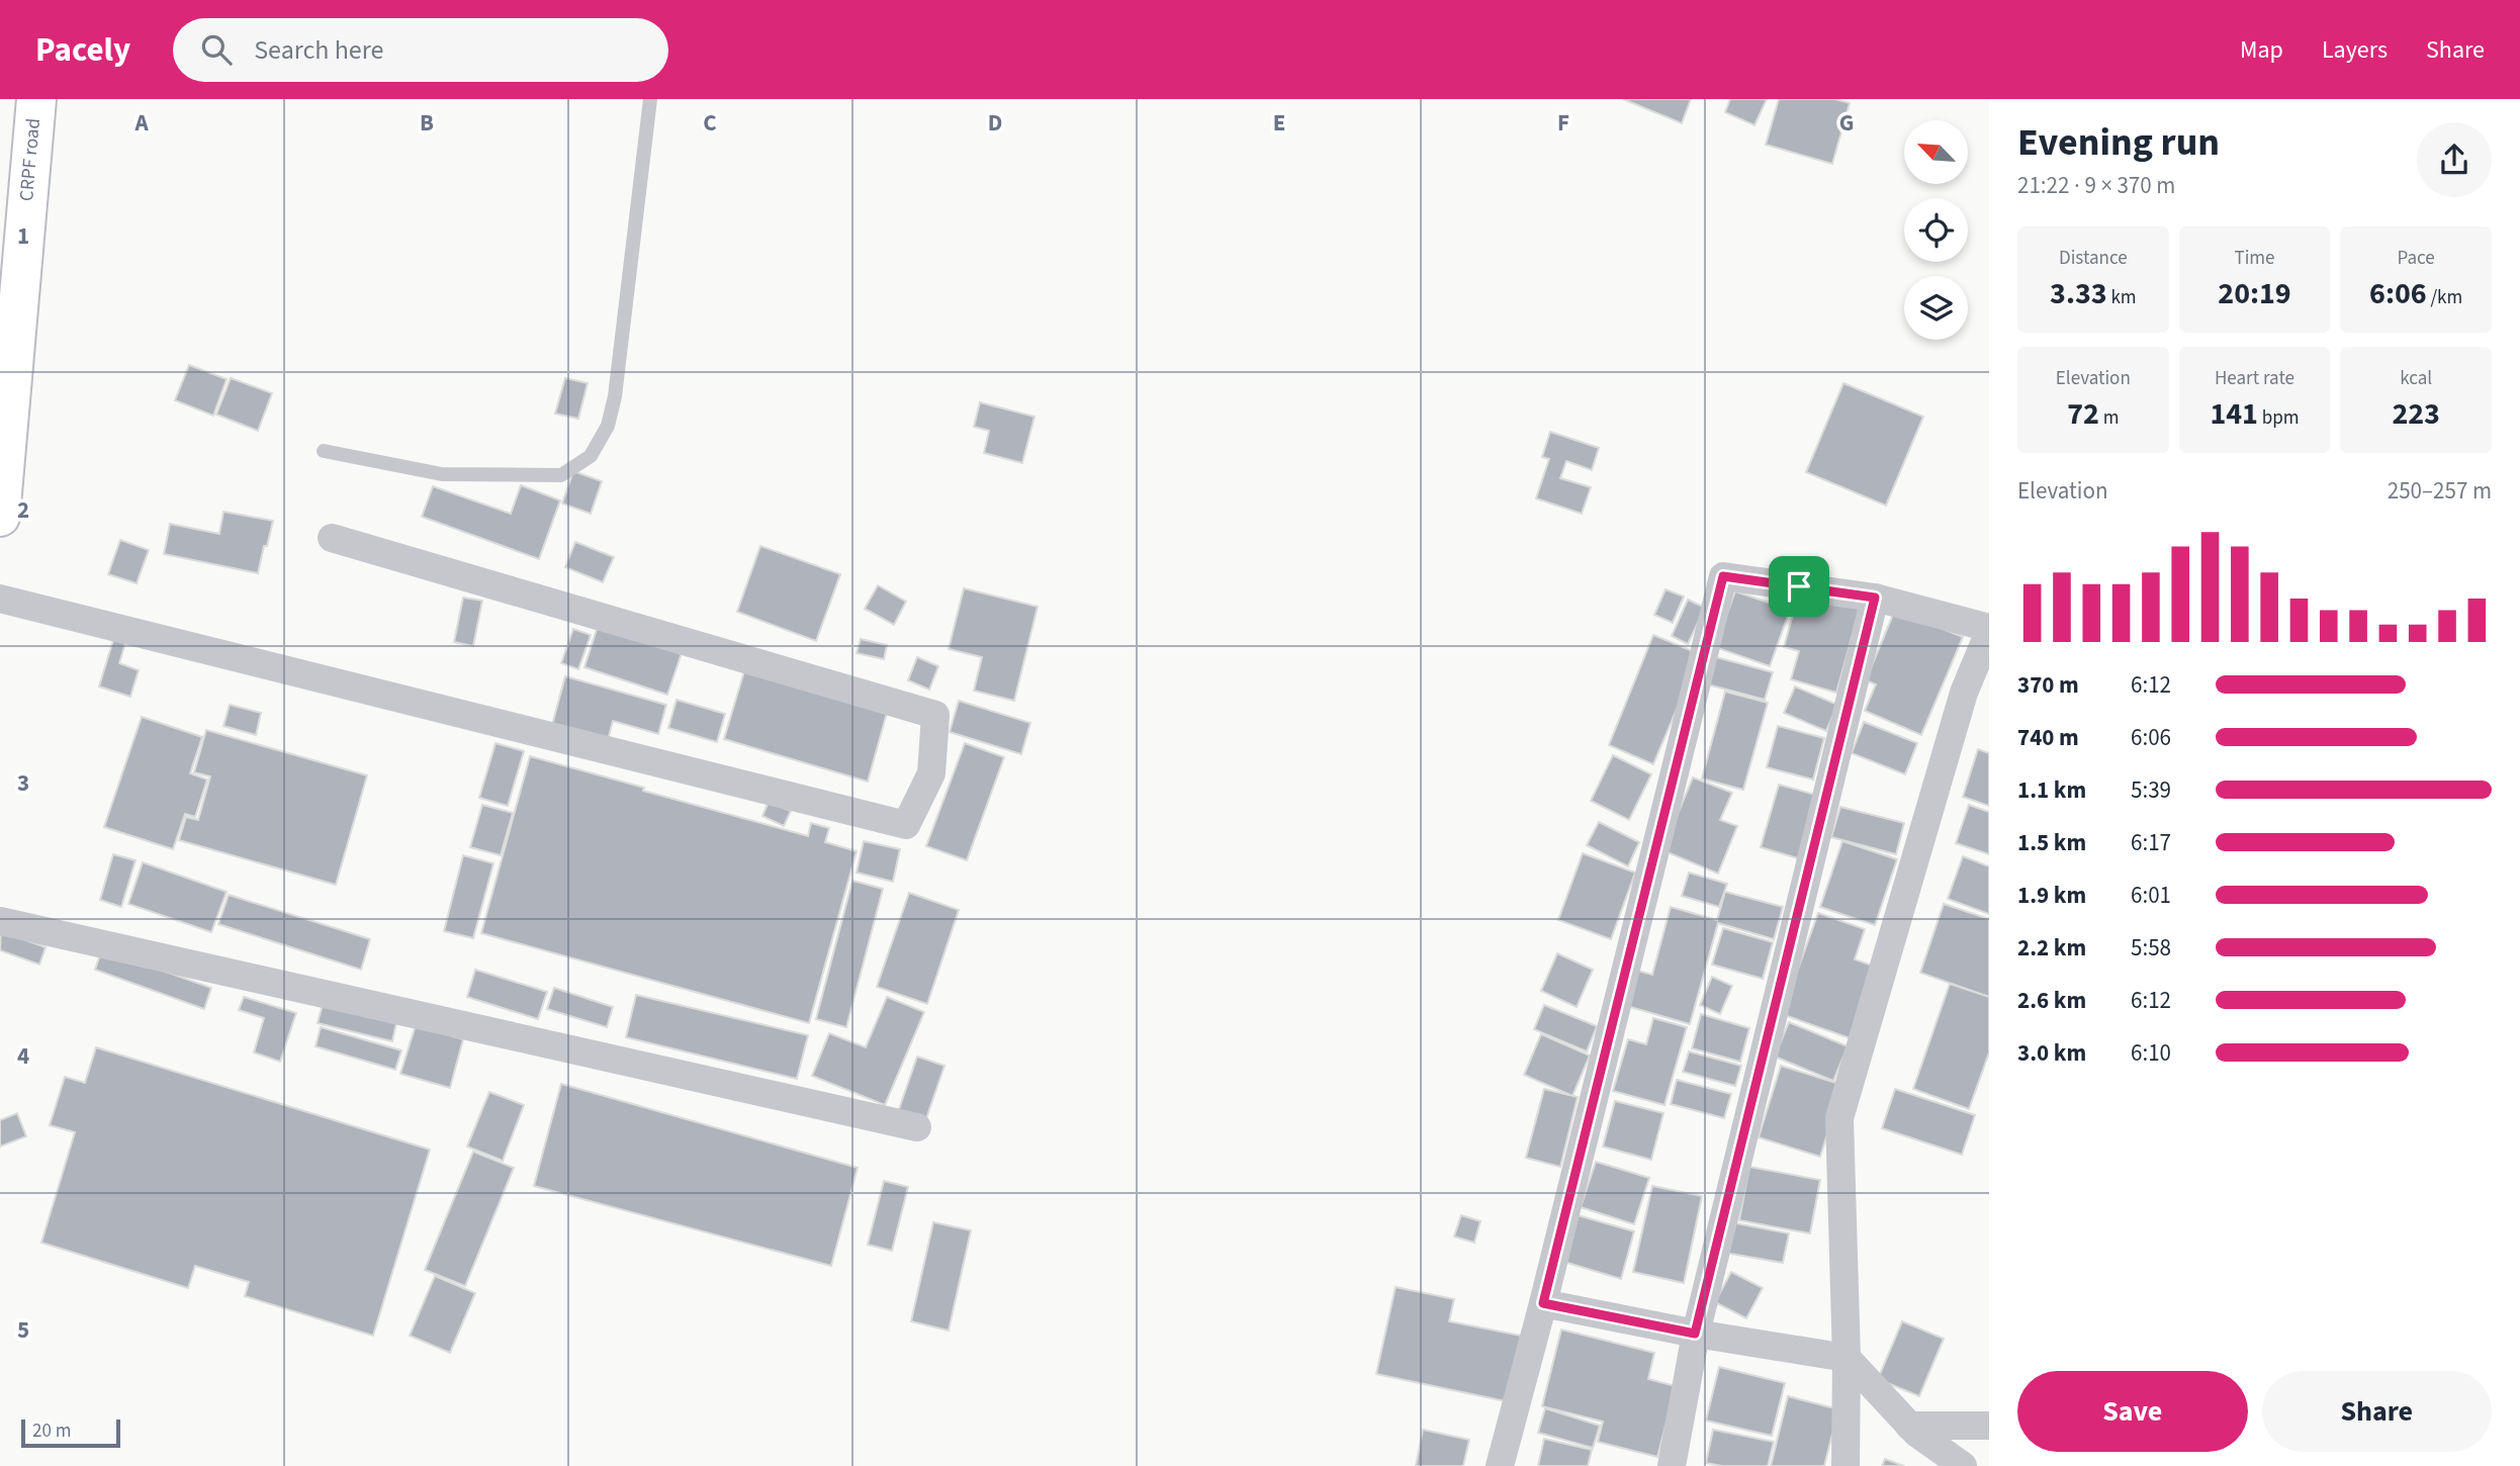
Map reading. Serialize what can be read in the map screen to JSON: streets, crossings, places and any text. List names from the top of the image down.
{
  "streets": {
    "street": ["CRPF road"]
  },
  "scale_bar": "20 m",
  "north": "top left",
  "page": {
    "header": "Pacely",
    "search": "Search here",
    "nav": ["Map", "Layers", "Share"],
    "heading": ["Evening run", "21:22 · 9 × 370 m"],
    "stats": [
      ["Distance", "3.33 km"],
      ["Time", "20:19"],
      ["Pace", "6:06 /km"],
      ["Elevation", "72 m"],
      ["Heart rate", "141 bpm"],
      ["kcal", "223"]
    ],
    "chart": ["Elevation", "250–257 m"],
    "list": [
      {
        "name": "370 m",
        "note": "6:12"
      },
      {
        "name": "740 m",
        "note": "6:06"
      },
      {
        "name": "1.1 km",
        "note": "5:39"
      },
      {
        "name": "1.5 km",
        "note": "6:17"
      },
      {
        "name": "1.9 km",
        "note": "6:01"
      },
      {
        "name": "2.2 km",
        "note": "5:58"
      },
      {
        "name": "2.6 km",
        "note": "6:12"
      },
      {
        "name": "3.0 km",
        "note": "6:10"
      }
    ],
    "buttons": ["Save", "Share"],
    "scale": "20 m"
  },
  "grid": {
    "columns": [
      "A",
      "B",
      "C",
      "D",
      "E",
      "F",
      "G"
    ],
    "rows": [
      "1",
      "2",
      "3",
      "4",
      "5"
    ]
  }
}
